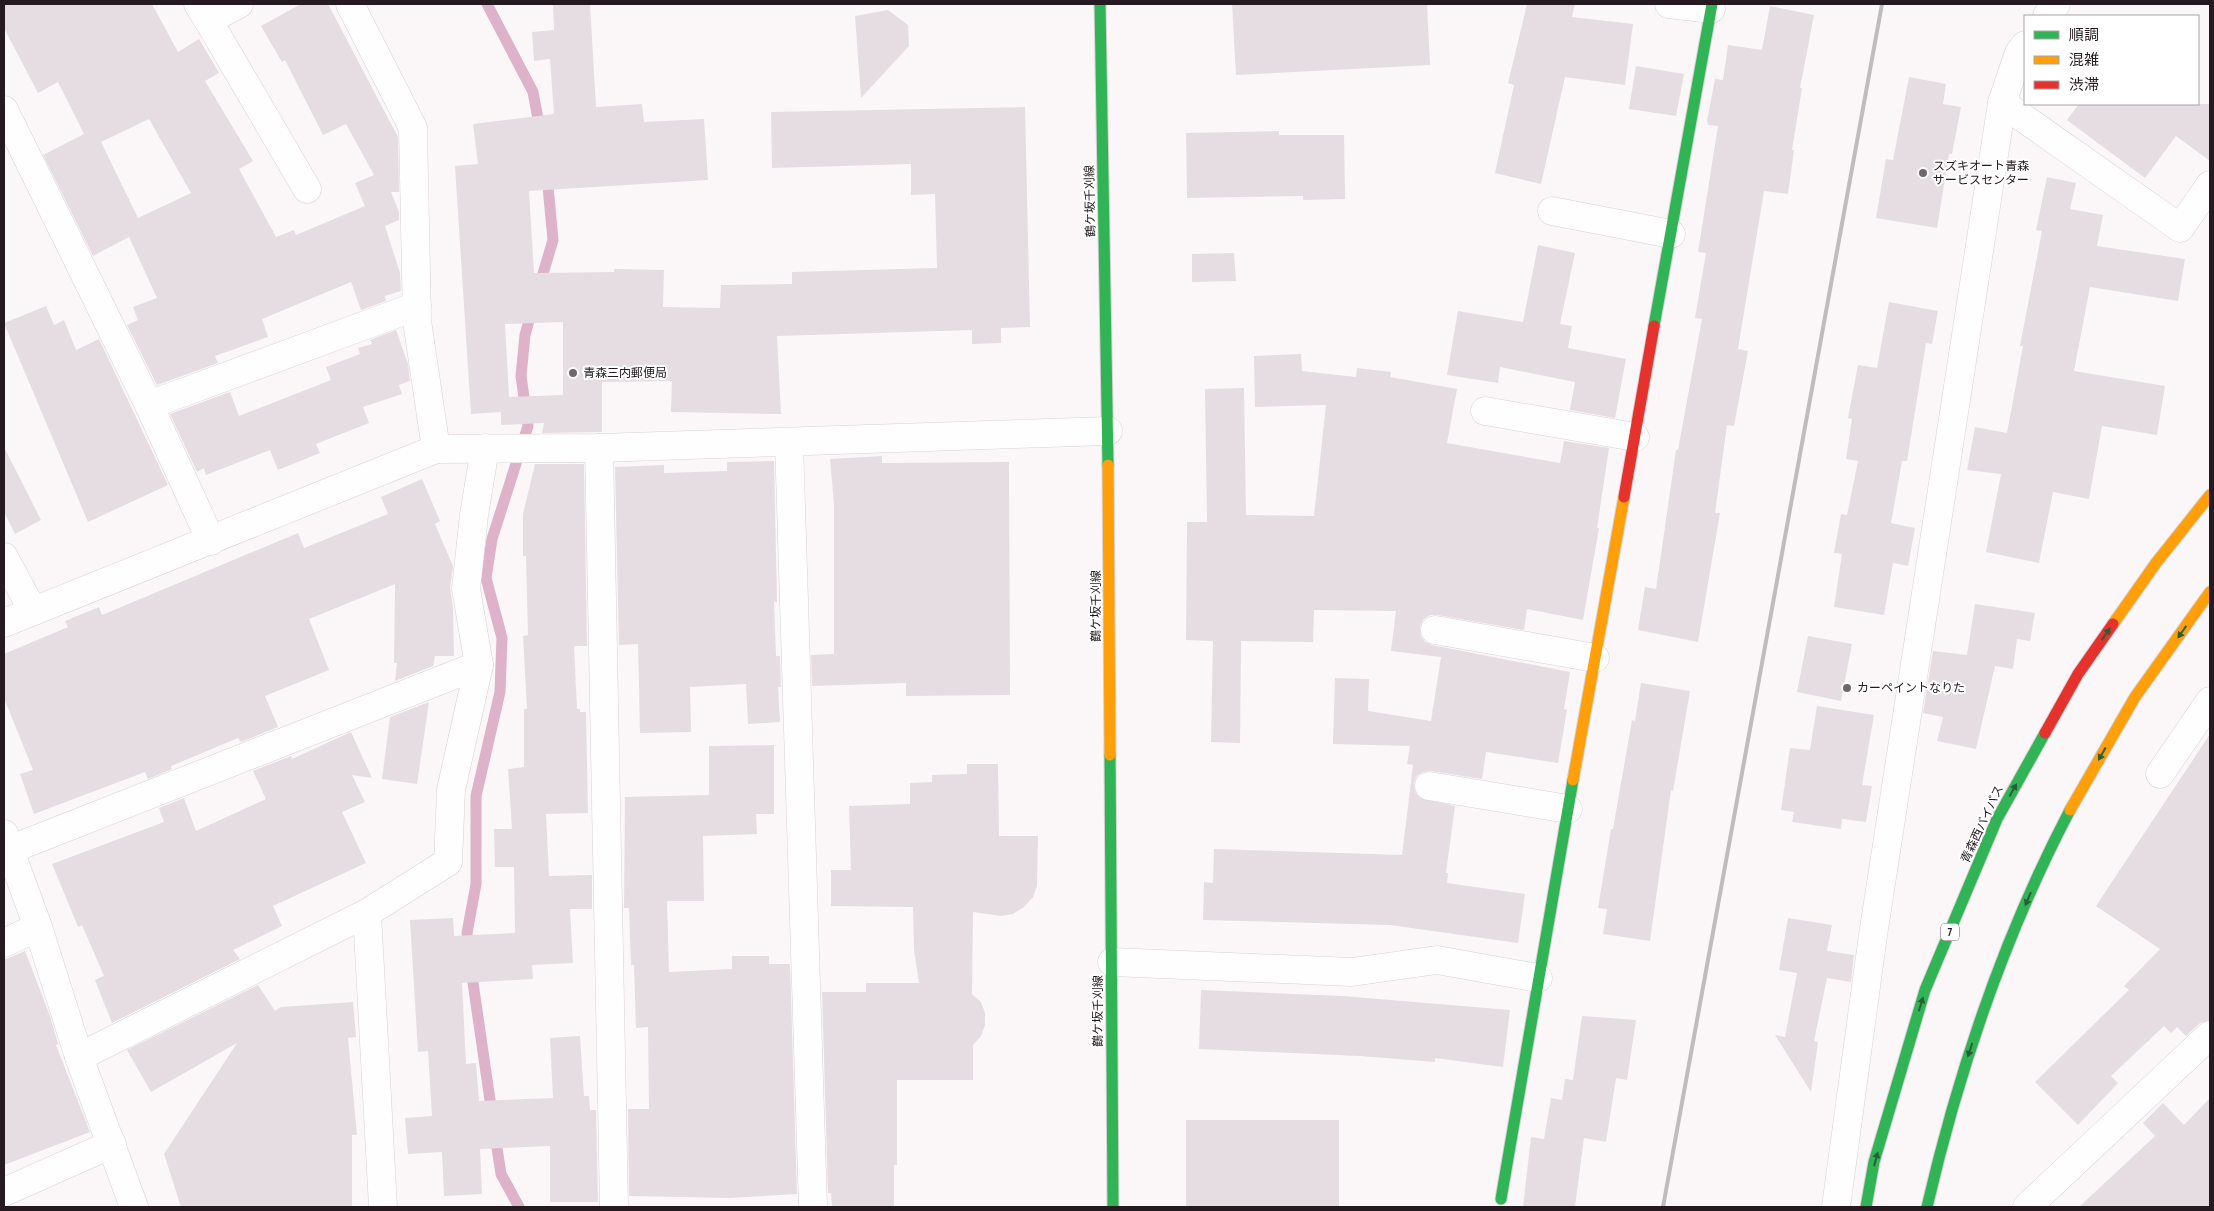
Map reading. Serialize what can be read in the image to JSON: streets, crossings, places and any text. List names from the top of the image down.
{
  "streets": {
    "main road": ["鶴ケ坂千刈線", "青森西バイパス", "7"]
  },
  "places": ["スズキオート青森 サービスセンター", "青森三内郵便局", "カーペイントなりた"],
  "legend": ["順調", "混雑", "渋滞"]
}
